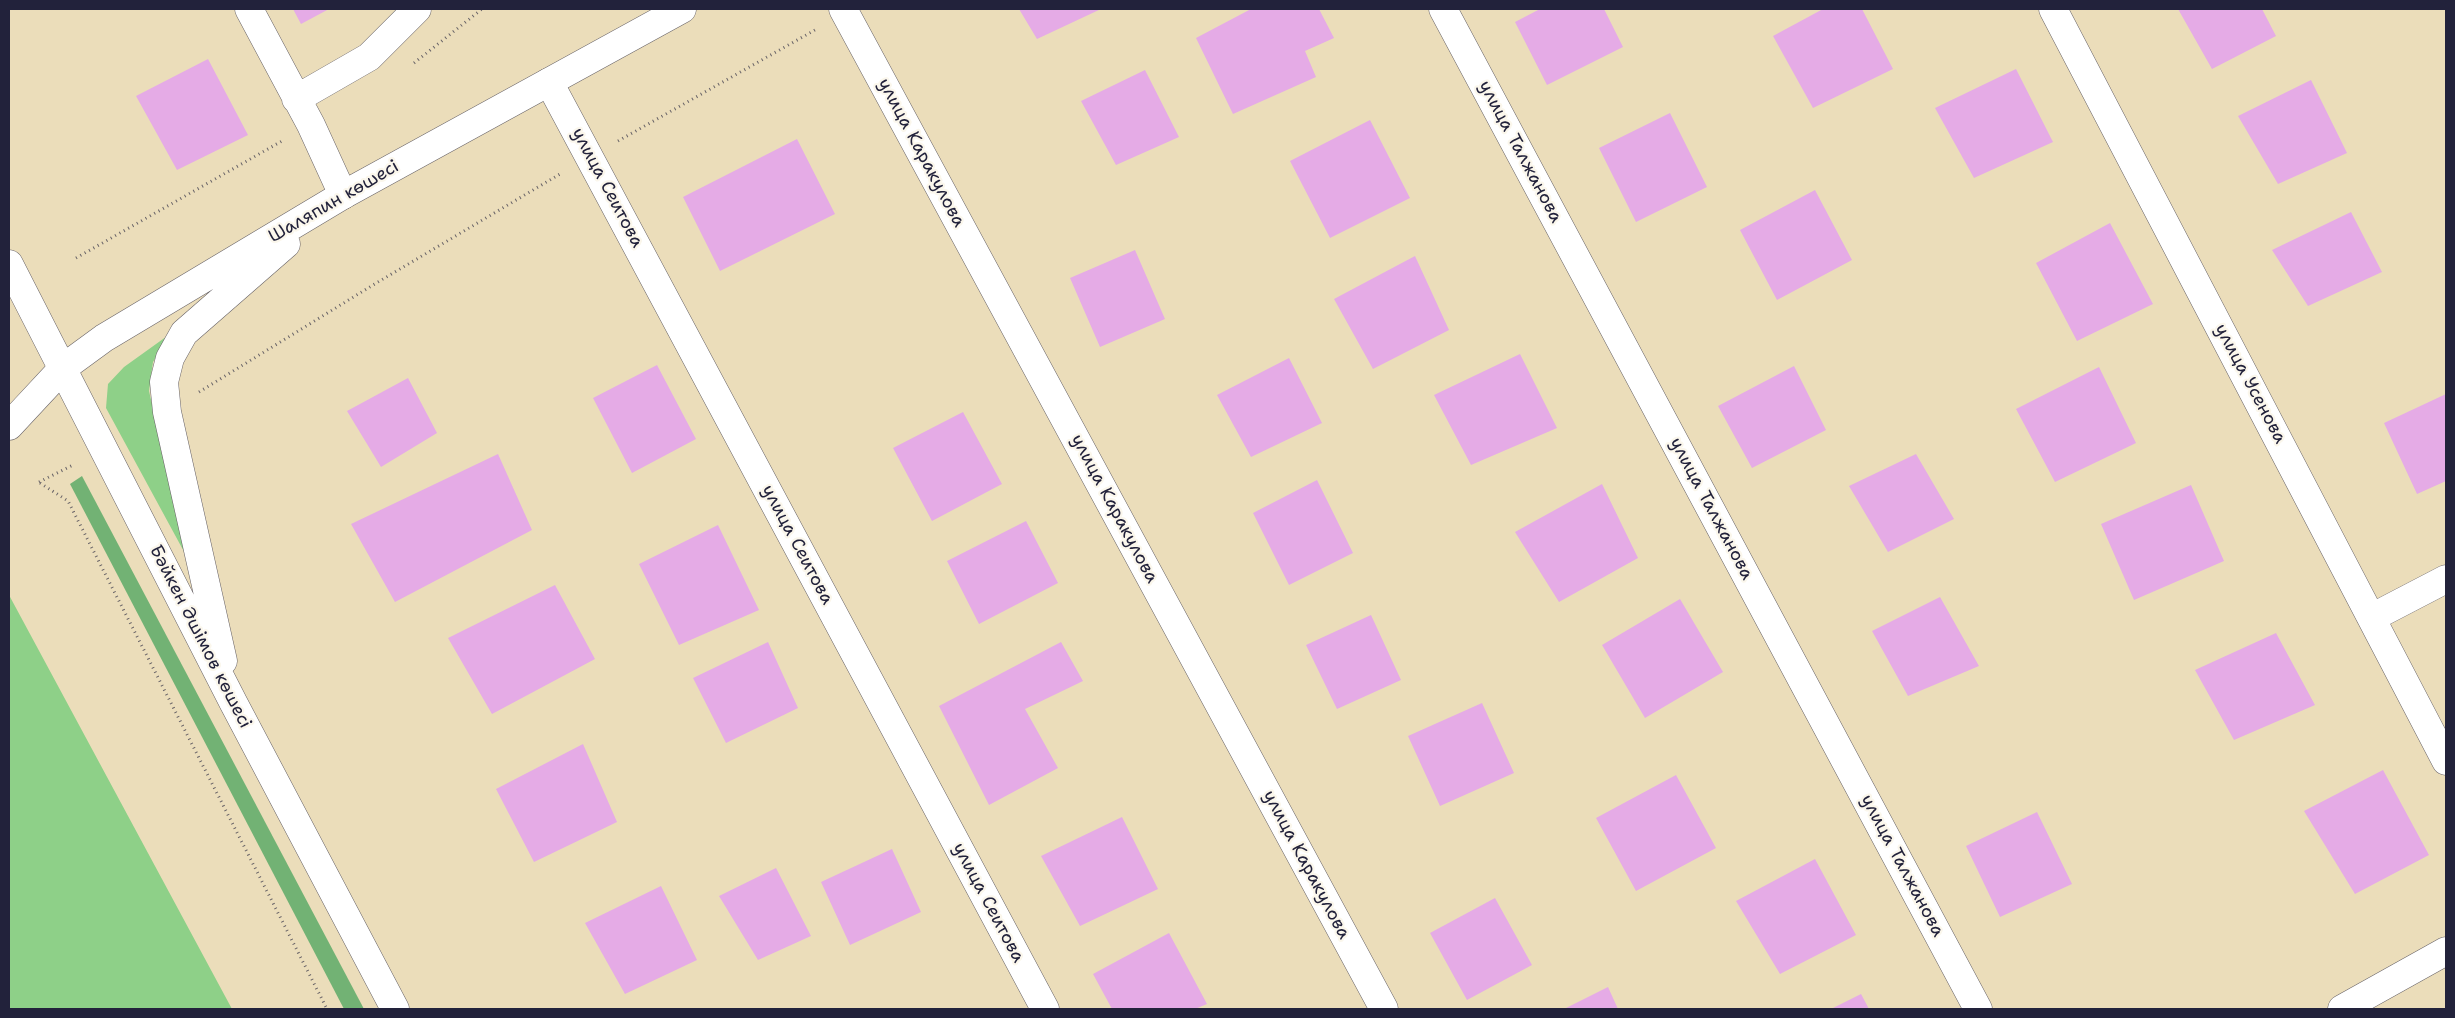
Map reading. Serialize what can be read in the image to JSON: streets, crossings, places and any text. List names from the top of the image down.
{
  "streets": {
    "street": [
      "улица Талжанова",
      "улица Каракулова",
      "улица Сеитова",
      "Шаляпин көшесі",
      "улица Усенова",
      "Бәйкен Әшімов көшесі"
    ]
  },
  "crossings": [
    ["улица Сеитова", "Шаляпин көшесі"],
    ["Шаляпин көшесі", "Бәйкен Әшімов көшесі"]
  ]
}
